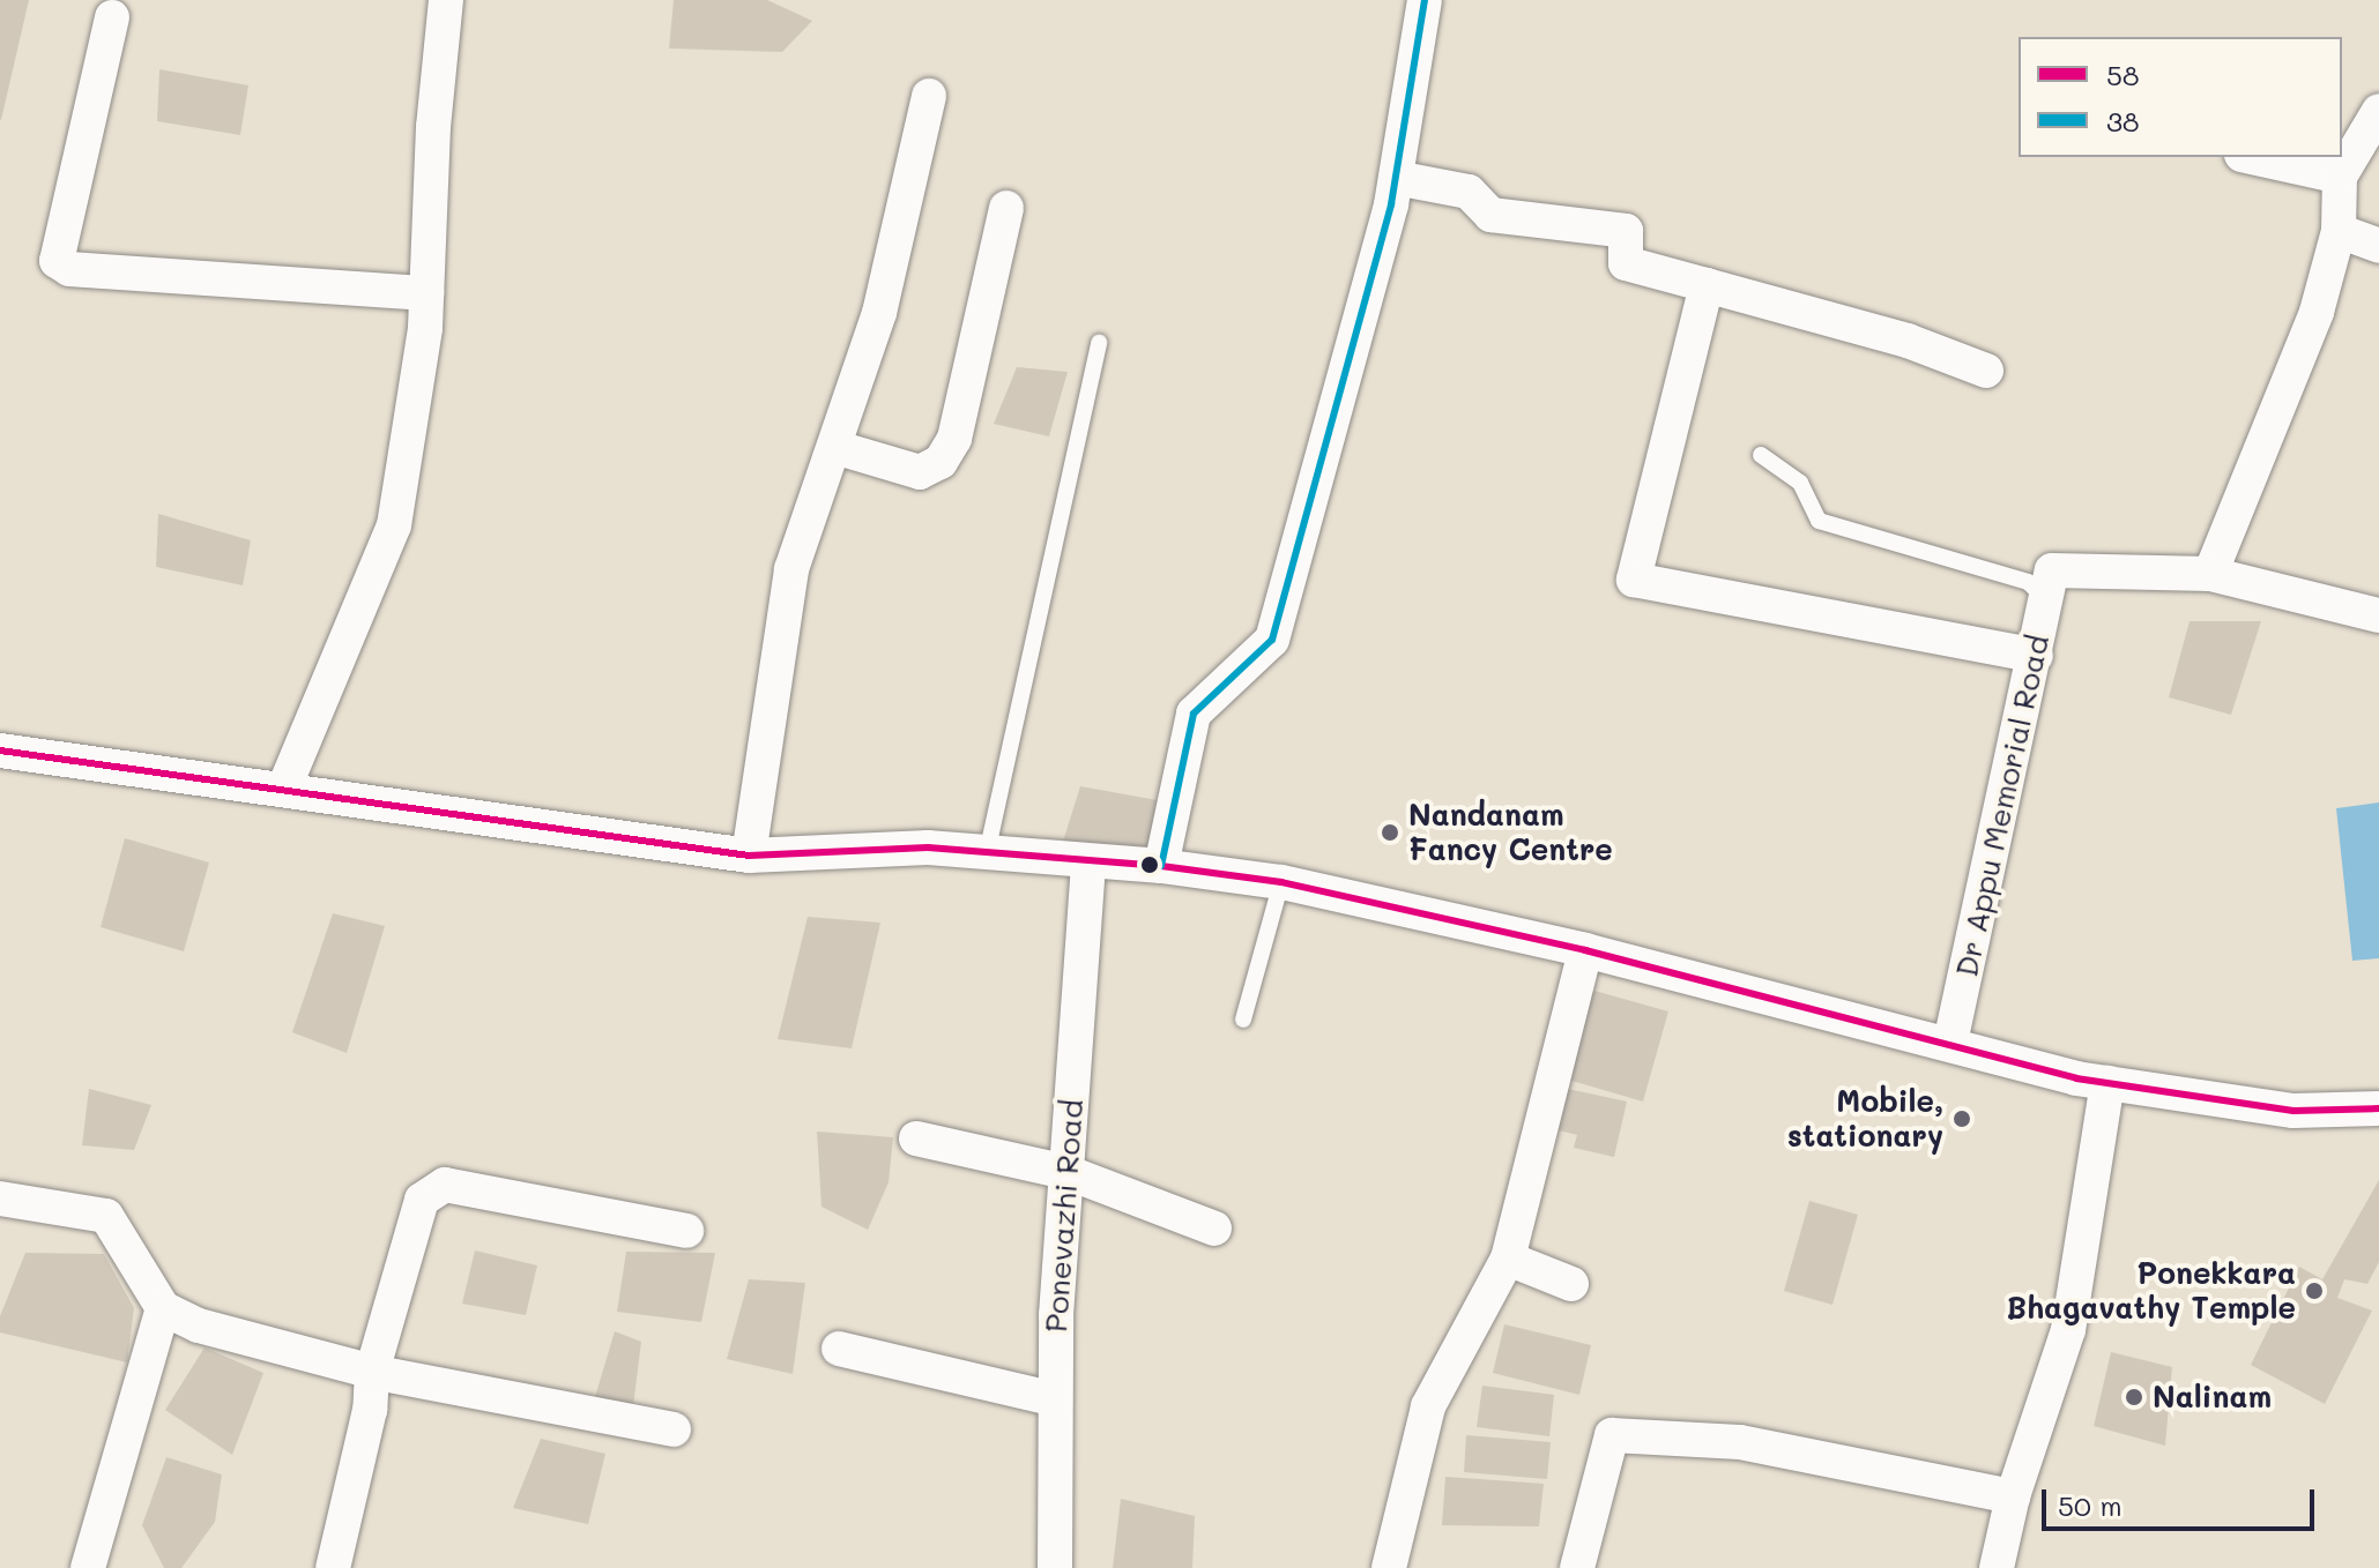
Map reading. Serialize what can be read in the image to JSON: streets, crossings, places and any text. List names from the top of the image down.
{
  "streets": {
    "street": ["Dr Appu Memorial Road", "Ponevazhi Road"]
  },
  "places": [
    "Nandanam Fancy Centre",
    "Mobile, stationary",
    "Ponekkara Bhagavathy Temple",
    "Nalinam"
  ],
  "lines": ["transit line 38", "transit line 58"],
  "legend": ["58", "38"],
  "scale_bar": "50 m"
}
